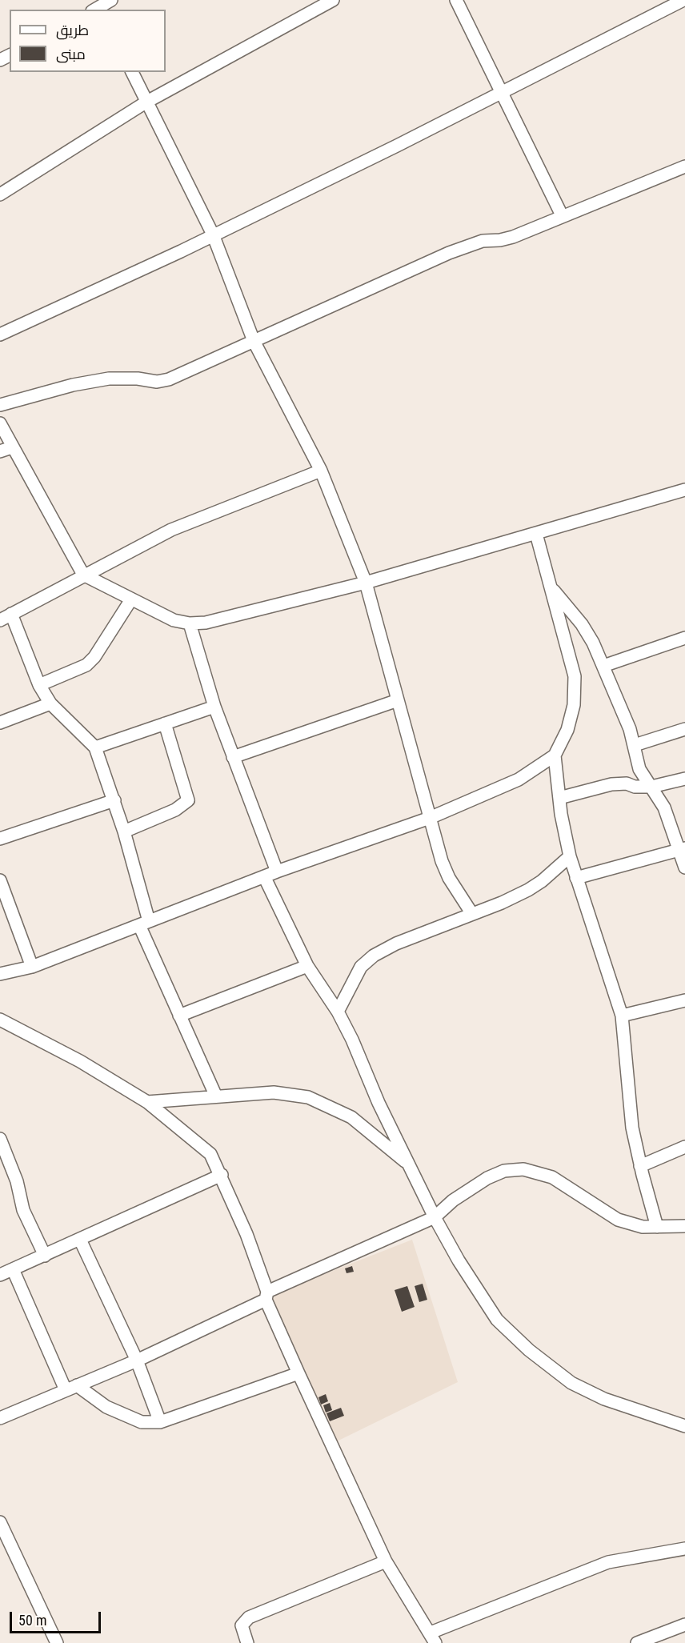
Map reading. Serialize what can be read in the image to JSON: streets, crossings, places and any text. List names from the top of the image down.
{
  "legend": ["طريق", "مبنى"],
  "scale_bar": "50 m"
}
